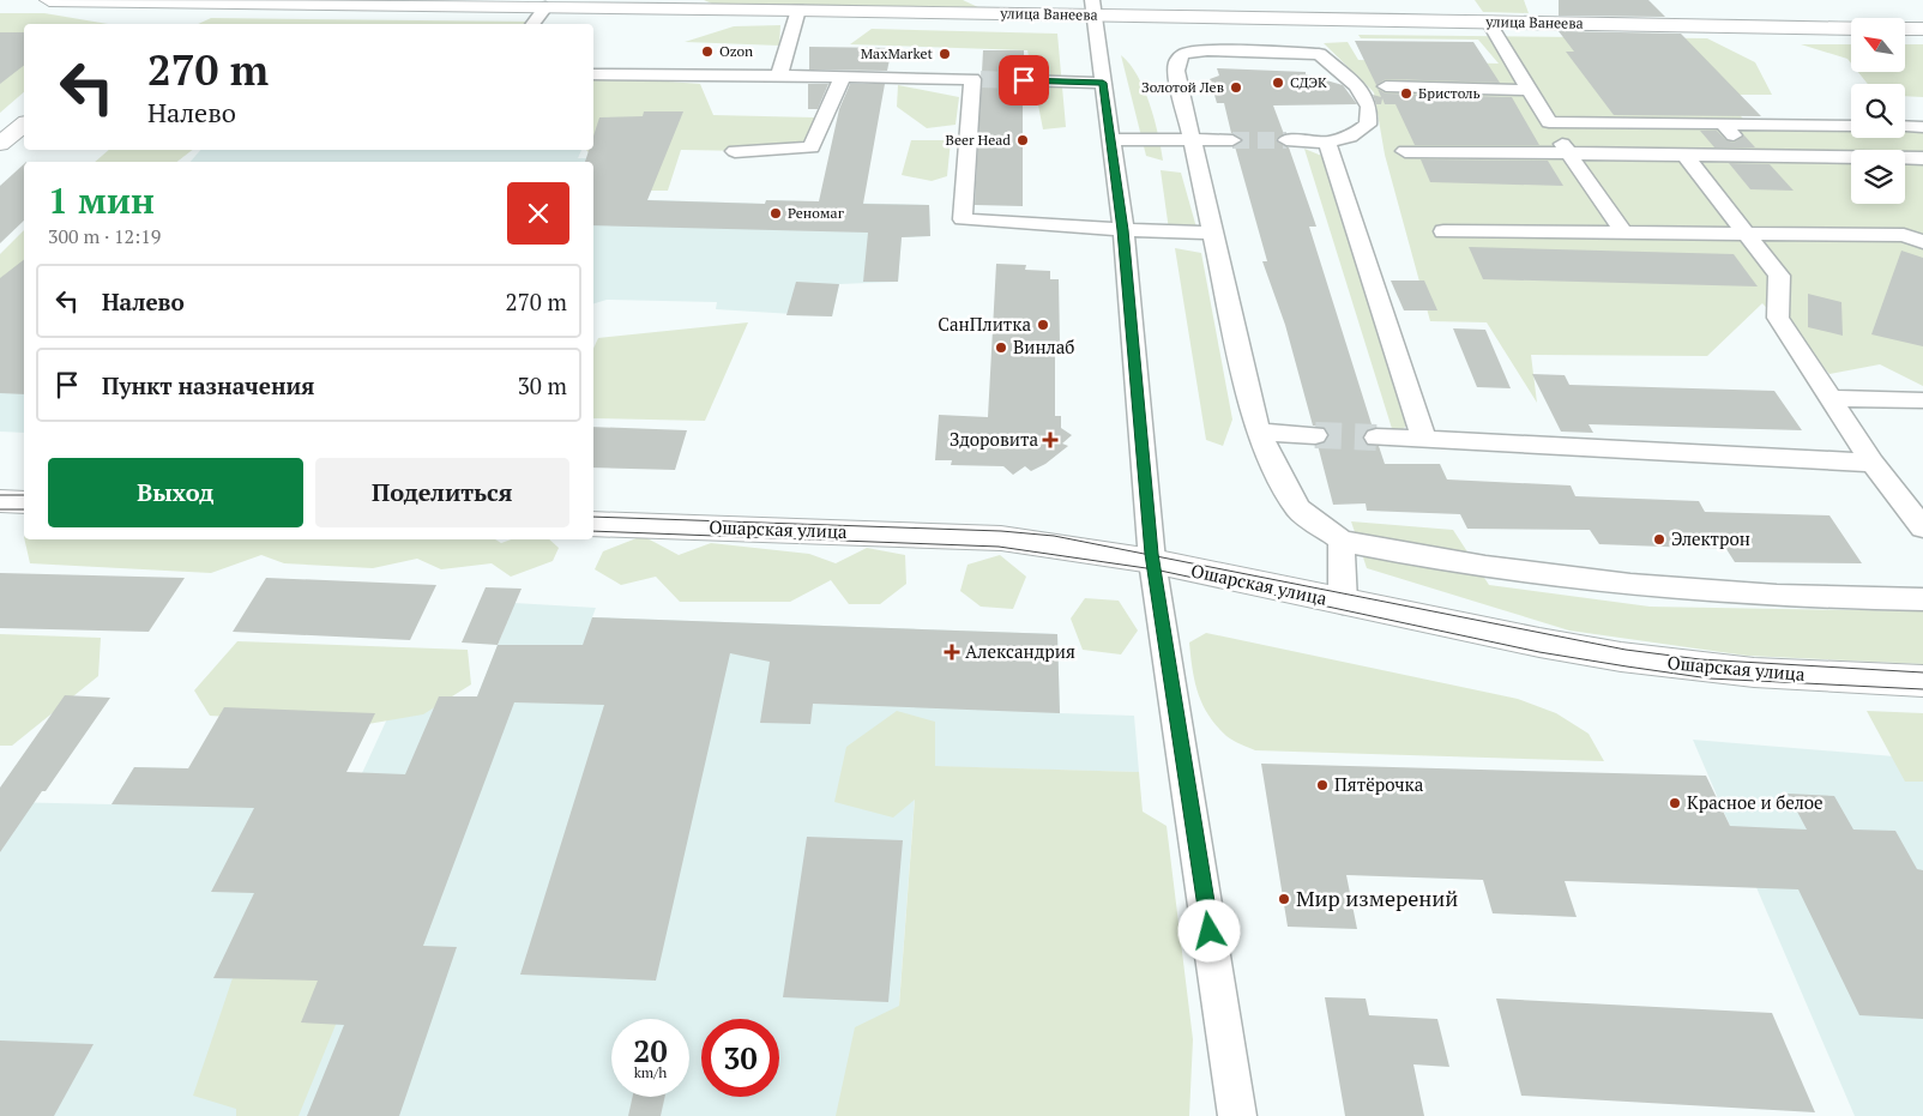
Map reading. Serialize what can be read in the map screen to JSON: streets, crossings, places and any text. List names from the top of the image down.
{
  "streets": {
    "main road": ["улица Ванеева", "Ошарская улица"]
  },
  "places": {
    "other": [
      "Ozon",
      "MaxMarket",
      "СДЭК",
      "Золотой Лев",
      "Бристоль",
      "Beer Head",
      "Реномаг",
      "СанПлитка",
      "Винлаб",
      "Электрон",
      "Пятёрочка",
      "Красное и белое",
      "Мир измерений"
    ],
    "health": ["Здоровита", "Александрия"]
  },
  "north": "top left",
  "page": {
    "turn": ["270 m", "Налево"],
    "heading": ["1 мин", "300 m · 12:19"],
    "list": [
      {
        "name": "Налево",
        "value": "270 m"
      },
      {
        "name": "Пункт назначения",
        "value": "30 m"
      }
    ],
    "buttons": ["Выход", "Поделиться"],
    "speed": "20 km/h",
    "limit": "30"
  }
}
